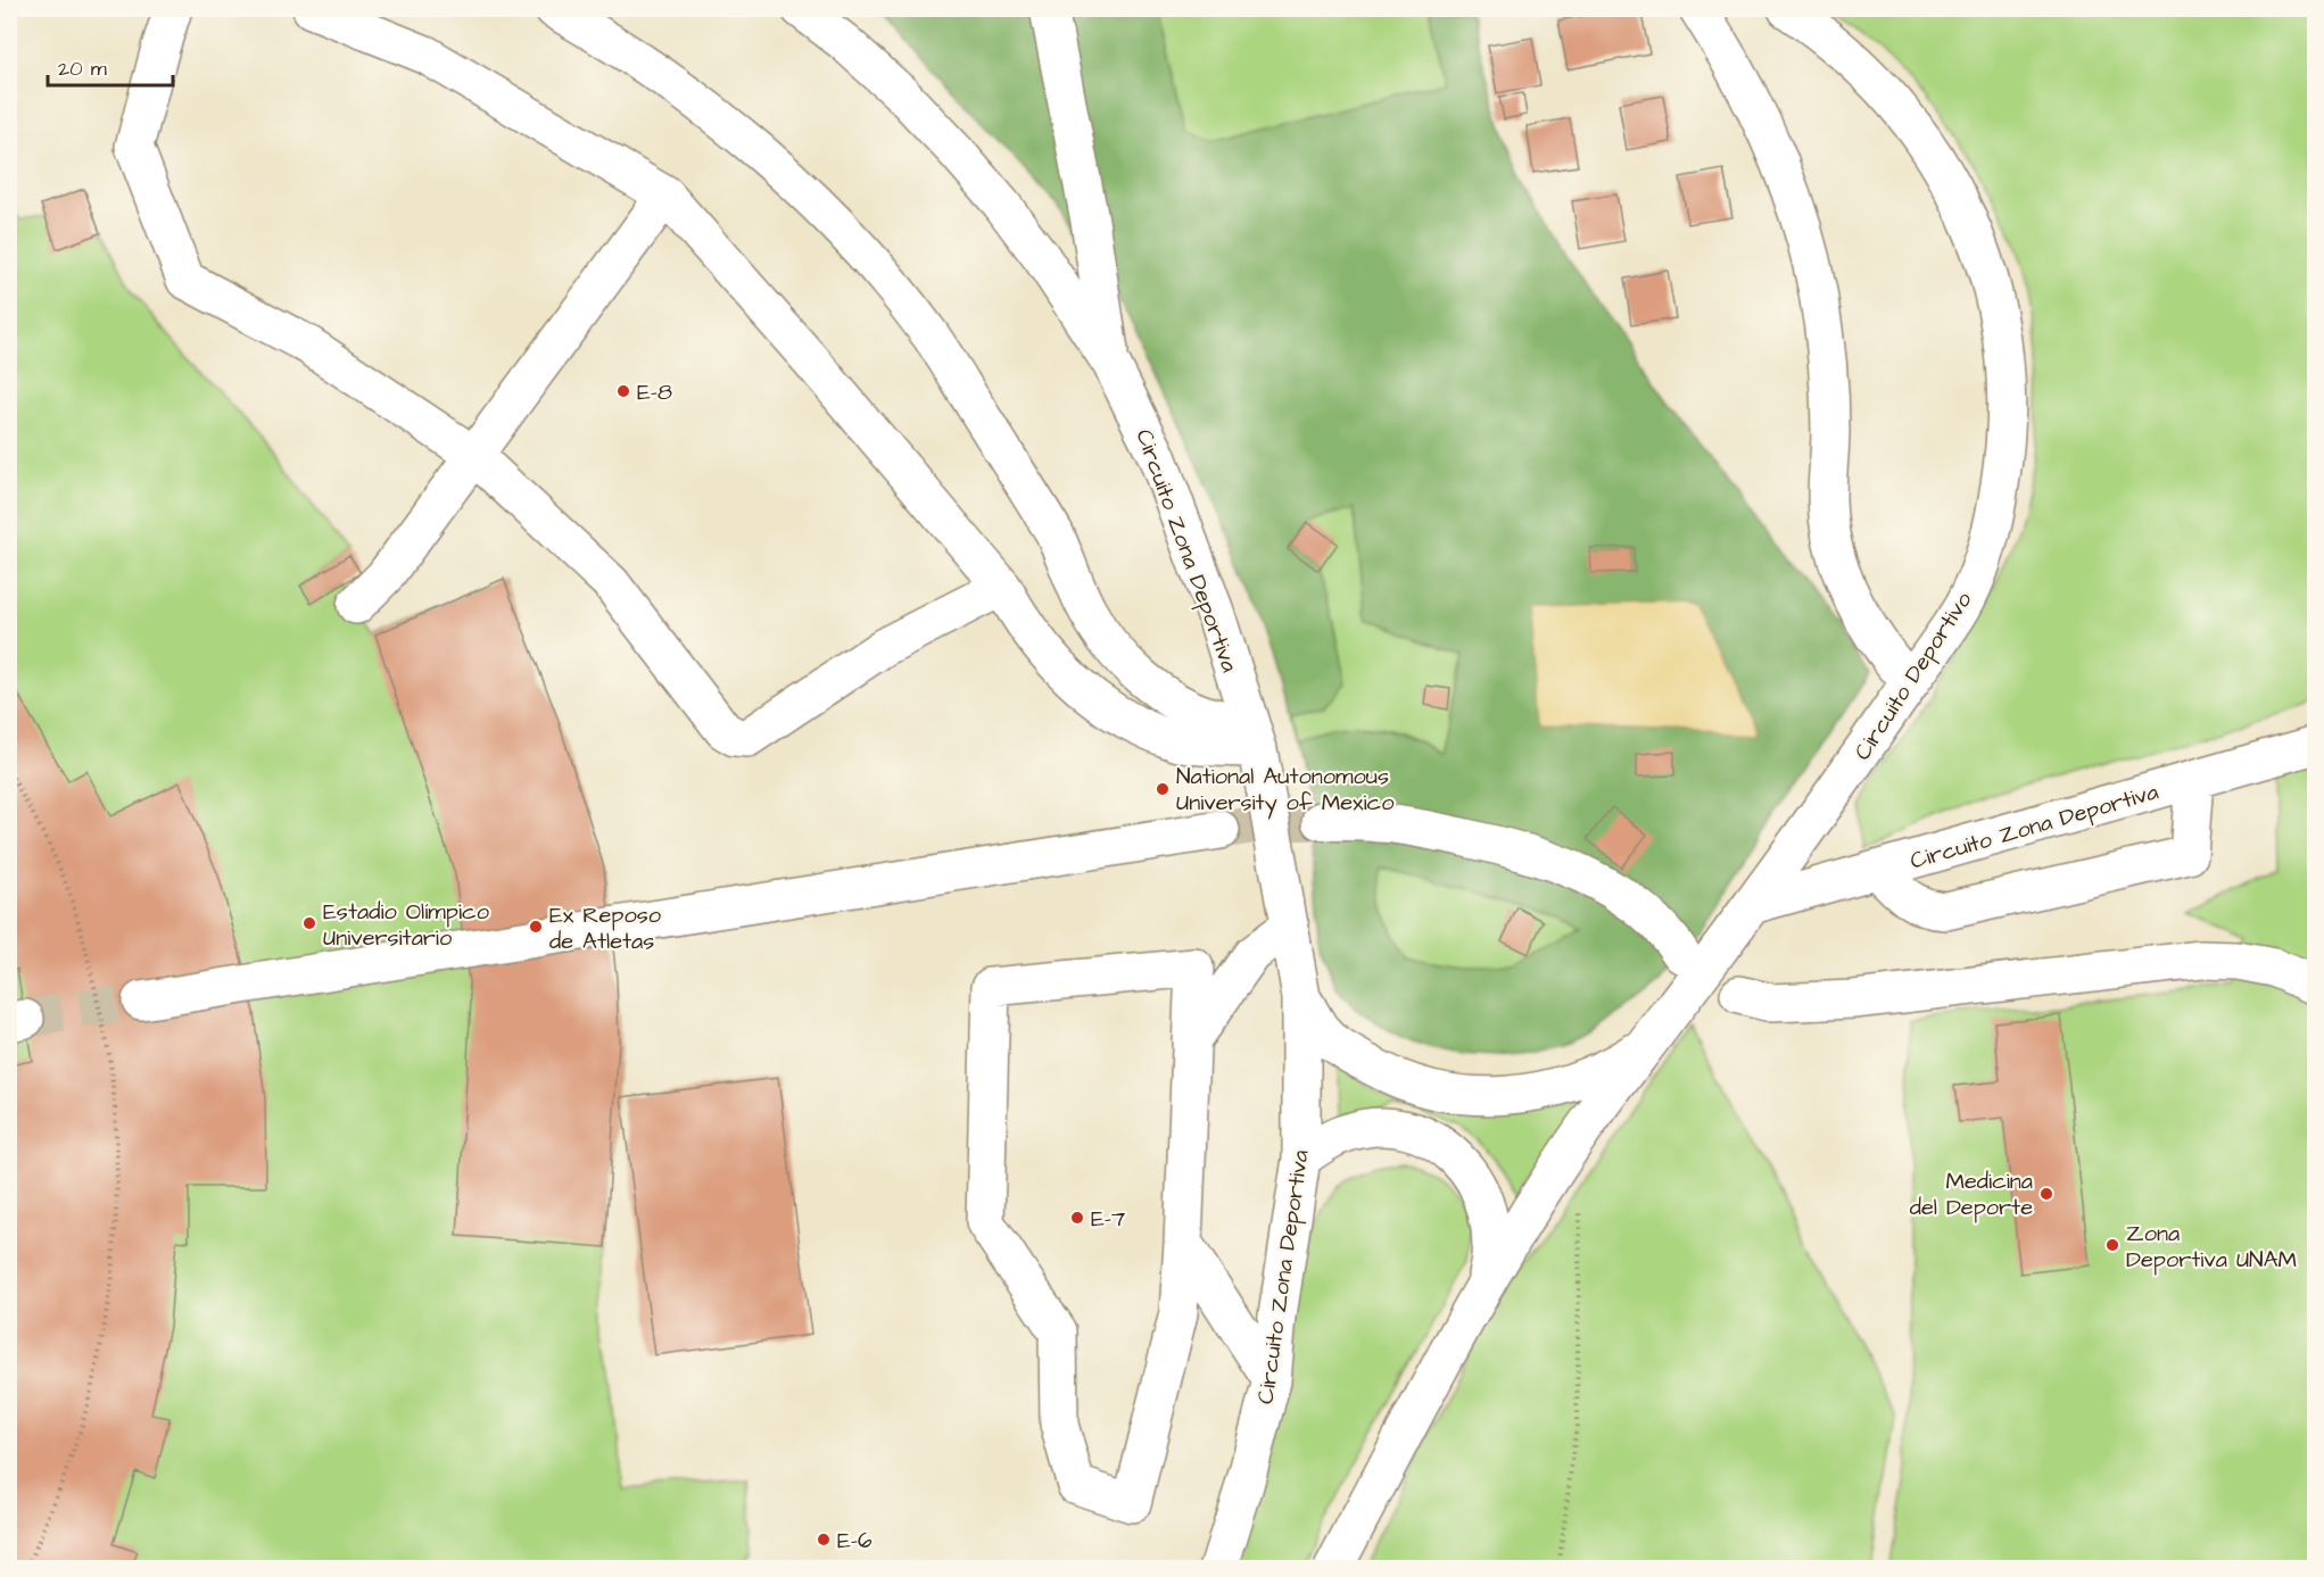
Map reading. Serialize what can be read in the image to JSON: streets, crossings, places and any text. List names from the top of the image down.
{
  "streets": {
    "street": ["Circuito Zona Deportiva", "Circuito Deportivo"]
  },
  "crossings": [
    ["Circuito Zona Deportiva", "Circuito Deportivo"]
  ],
  "places": [
    "E-8",
    "National Autonomous University of Mexico",
    "Estadio Olímpico Universitario",
    "Ex Reposo de Atletas",
    "Medicina del Deporte",
    "E-7",
    "Zona Deportiva UNAM",
    "E-6"
  ],
  "scale_bar": "20 m"
}
